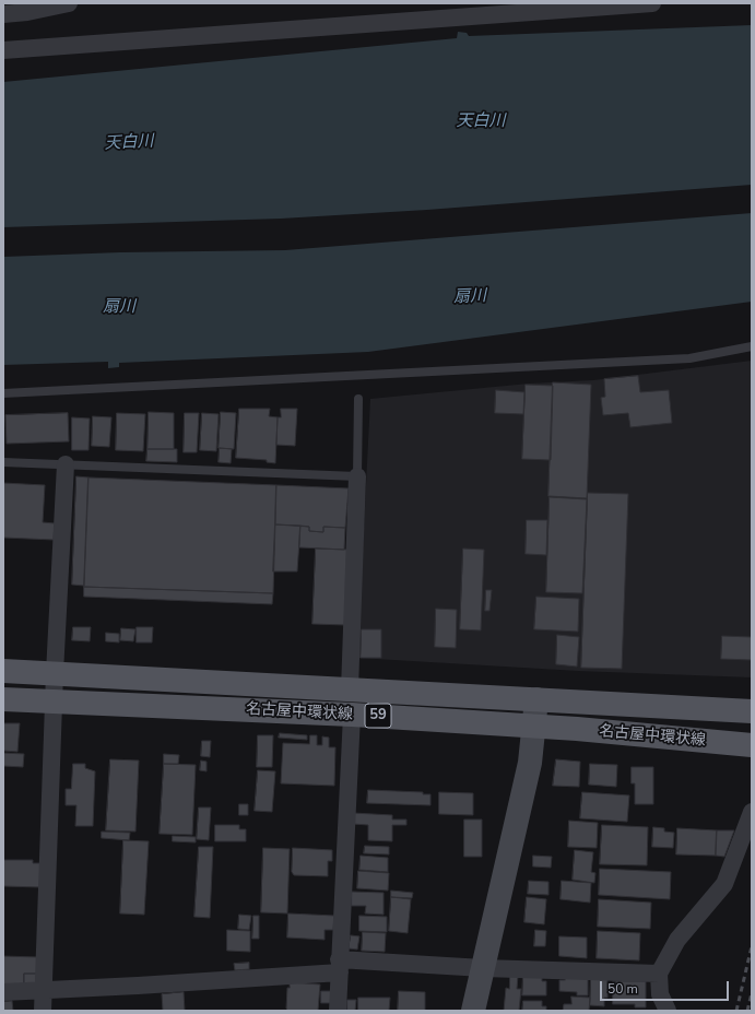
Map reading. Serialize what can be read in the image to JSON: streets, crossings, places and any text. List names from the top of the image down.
{
  "streets": {
    "main road": ["名古屋中環状線", "59"]
  },
  "water": ["天白川", "扇川"],
  "scale_bar": "50 m"
}
